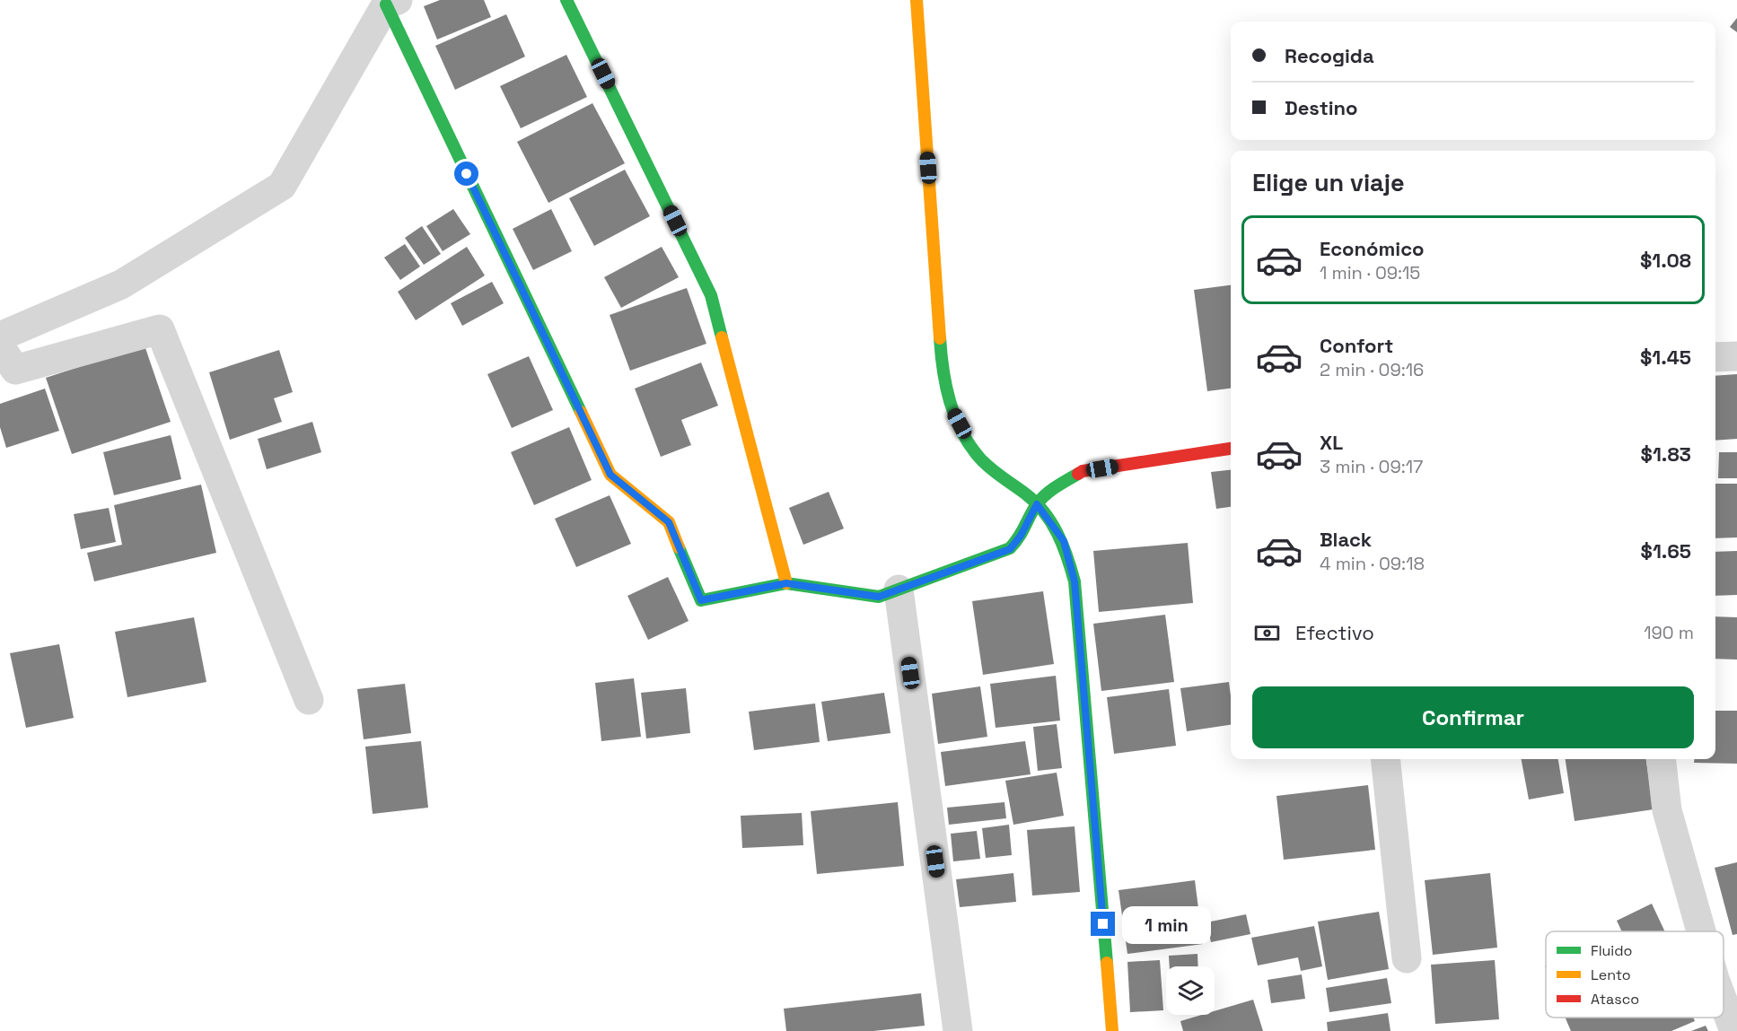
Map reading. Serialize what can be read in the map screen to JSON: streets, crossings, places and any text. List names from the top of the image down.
{
  "legend": ["Fluido", "Lento", "Atasco"],
  "page": {
    "banner": ["Recogida", "Destino"],
    "heading": "Elige un viaje",
    "list": [
      {
        "name": "Económico",
        "note": "1 min · 09:15",
        "value": "$1.08"
      },
      {
        "name": "Confort",
        "note": "2 min · 09:16",
        "value": "$1.45"
      },
      {
        "name": "XL",
        "note": "3 min · 09:17",
        "value": "$1.83"
      },
      {
        "name": "Black",
        "note": "4 min · 09:18",
        "value": "$1.65"
      }
    ],
    "pay": ["Efectivo", "190 m"],
    "buttons": "Confirmar",
    "bubble": "1 min"
  }
}
